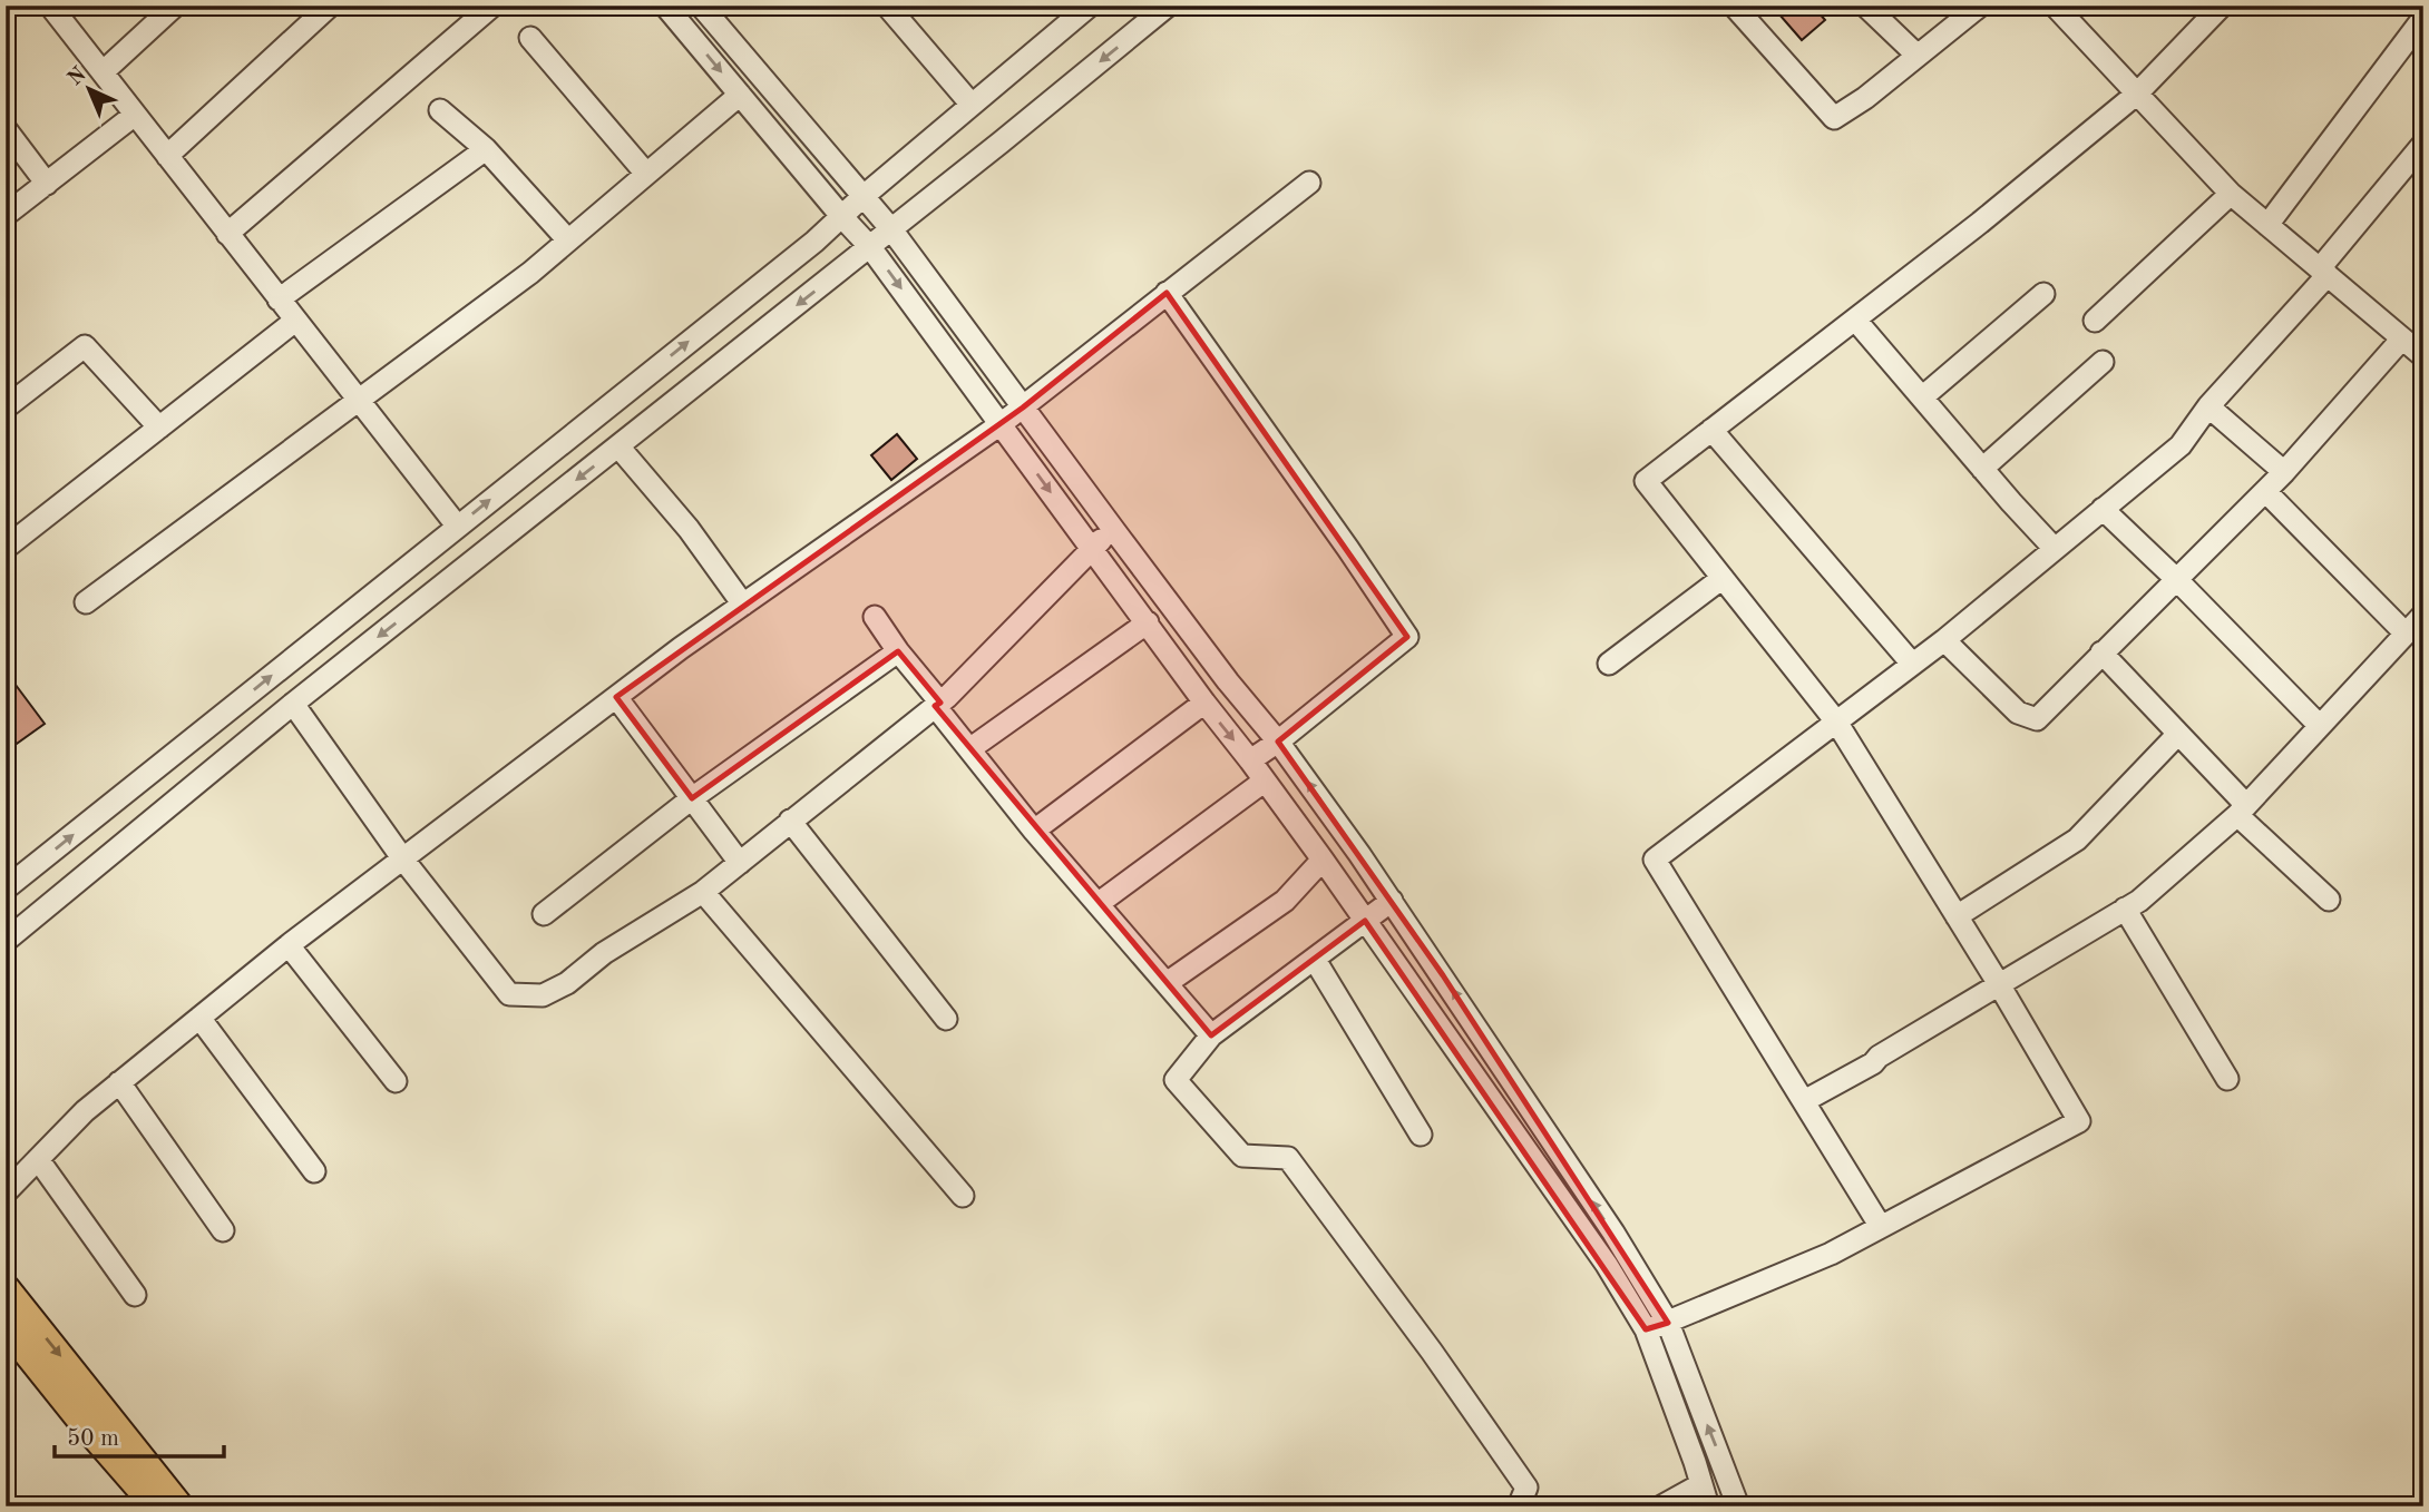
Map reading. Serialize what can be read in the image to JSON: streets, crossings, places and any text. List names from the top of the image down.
{
  "scale_bar": "50 m",
  "north": "top left"
}
